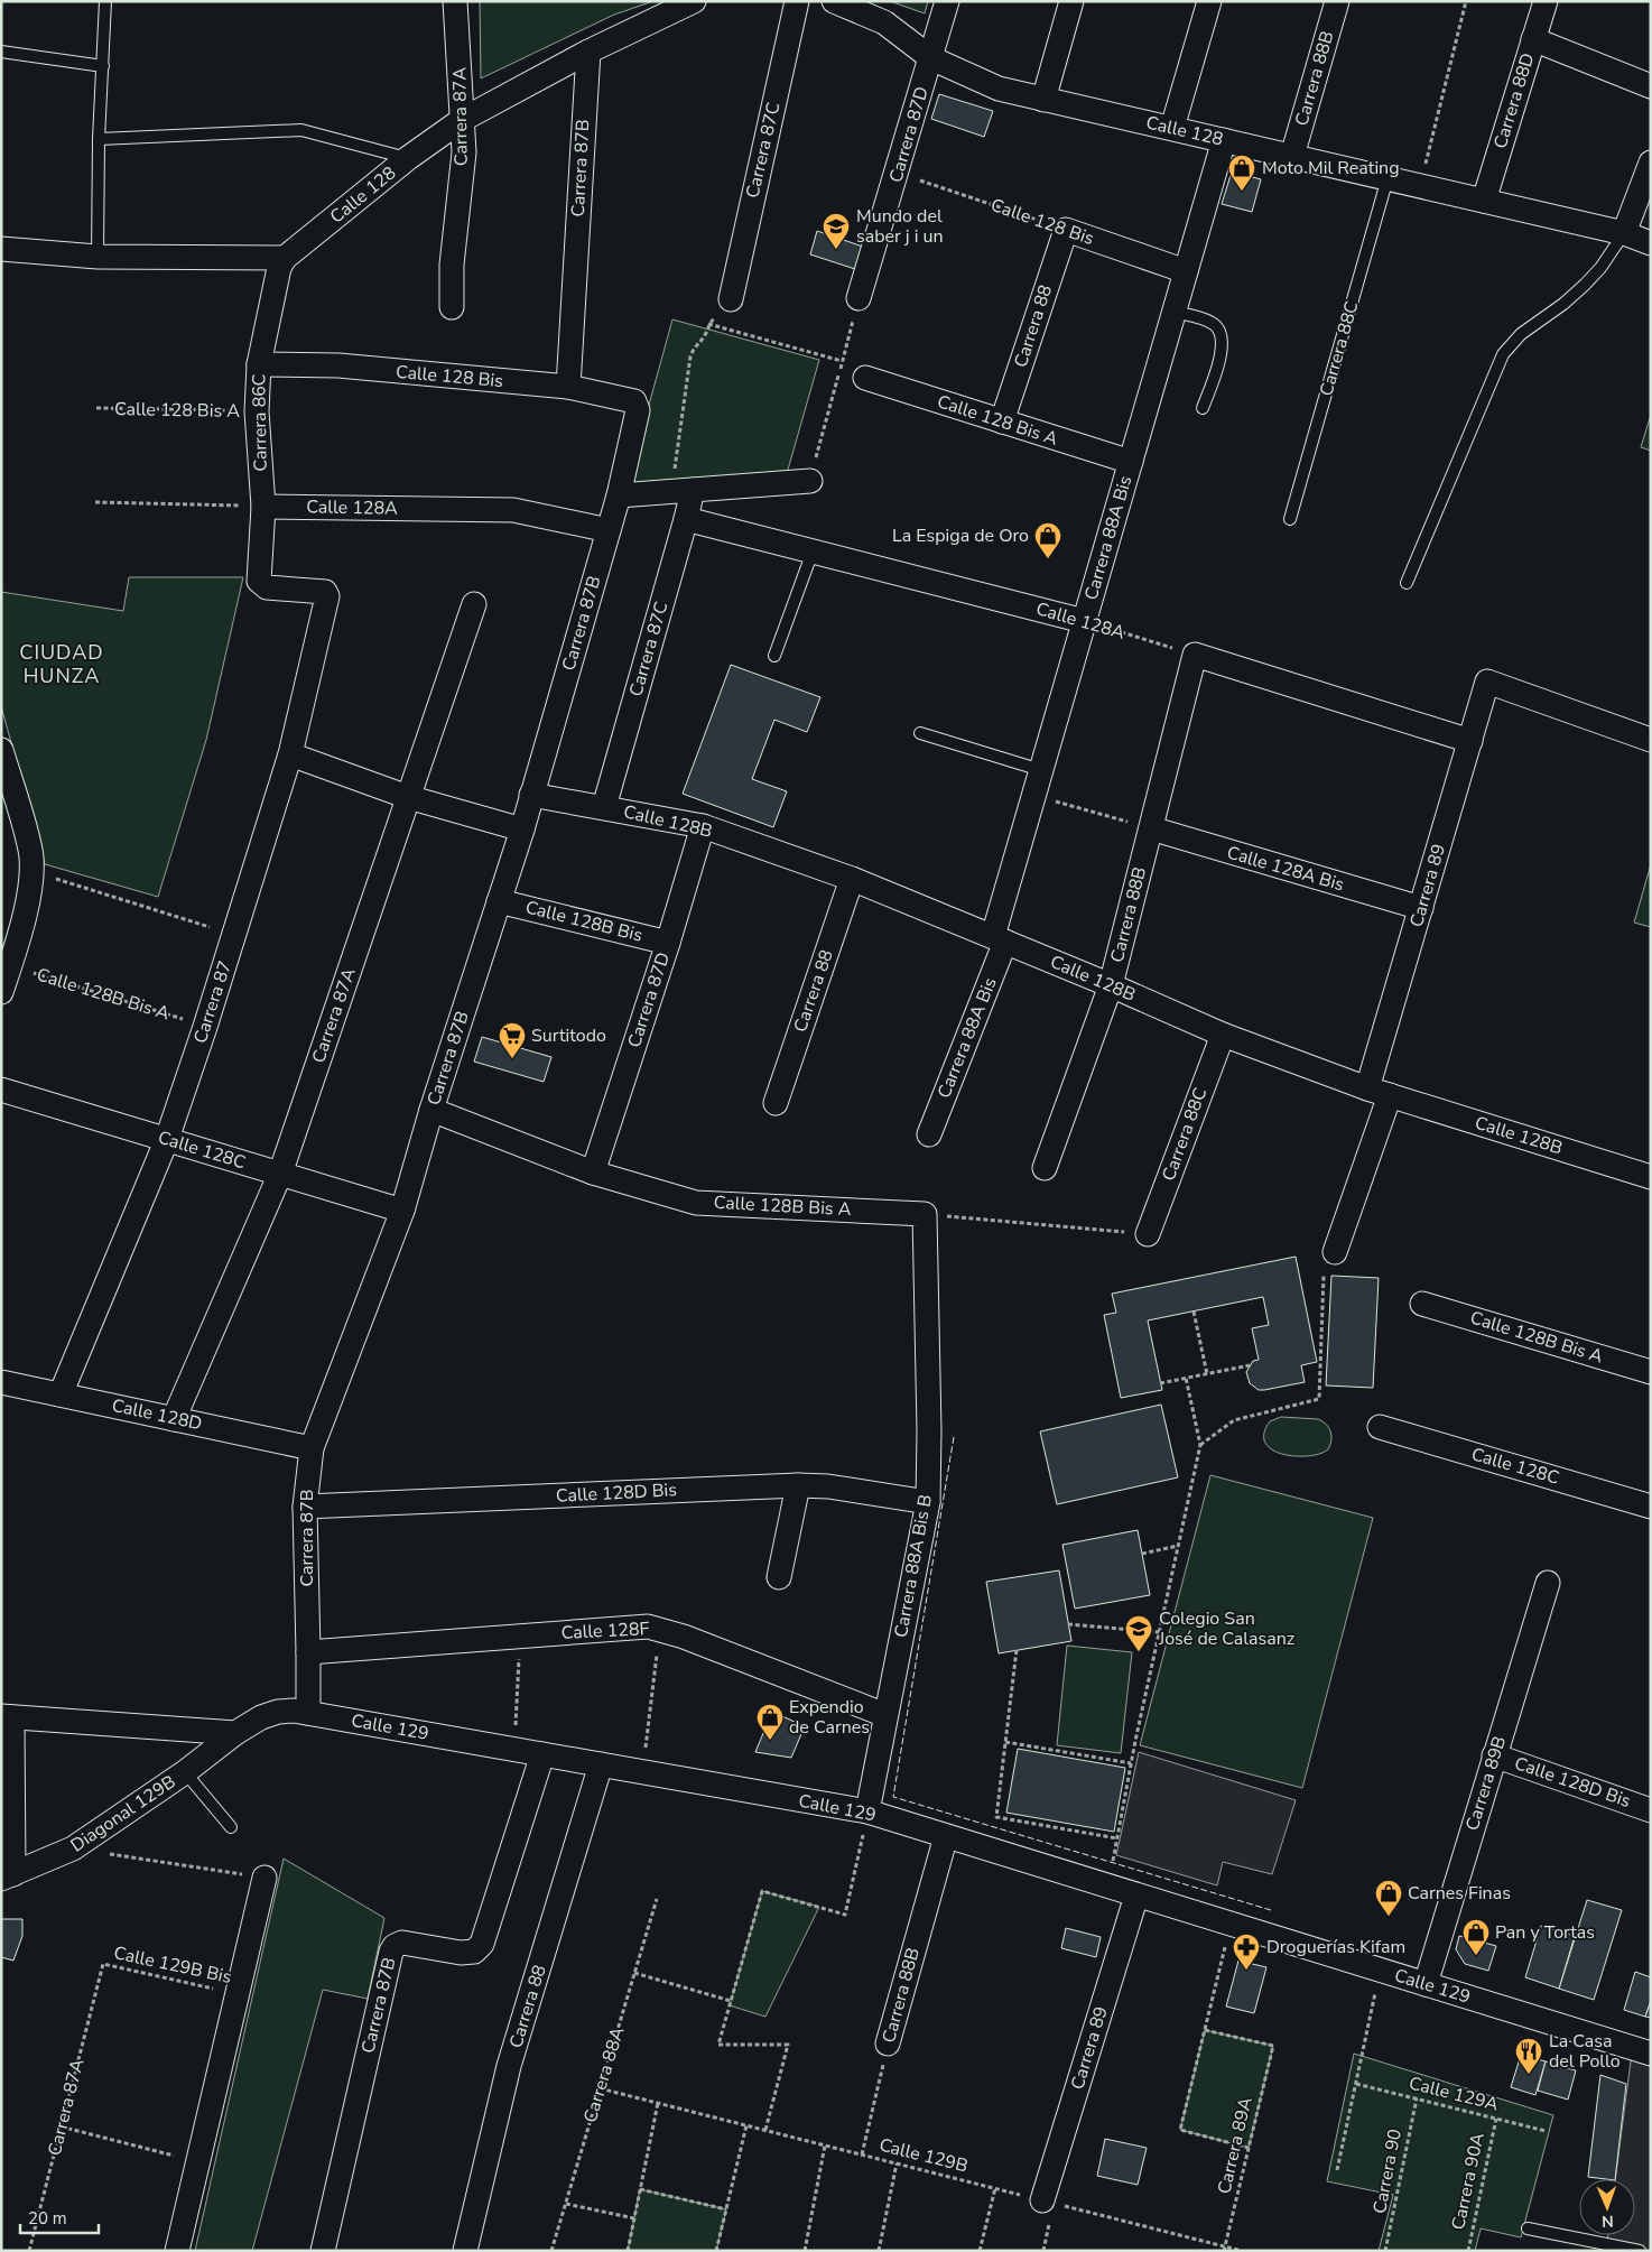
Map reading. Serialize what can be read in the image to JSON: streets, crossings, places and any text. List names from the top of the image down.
{
  "streets": {
    "street": [
      "Carrera 88B",
      "Carrera 88D",
      "Carrera 87A",
      "Calle 128",
      "Carrera 87D",
      "Carrera 87C",
      "Carrera 87B",
      "Calle 128 Bis",
      "Carrera 88",
      "Carrera 88C",
      "Calle 128 Bis A",
      "Carrera 86C",
      "Calle 128A",
      "Carrera 88A Bis",
      "Calle 128B",
      "Calle 128A Bis",
      "Carrera 89",
      "Calle 128B Bis",
      "Calle 128B Bis A",
      "Carrera 87",
      "Calle 128C",
      "Calle 128D",
      "Calle 128D Bis",
      "Carrera 88A Bis B",
      "Calle 128F",
      "Calle 129",
      "Carrera 89B",
      "Diagonal 129B"
    ],
    "path": [
      "Calle 129B Bis",
      "Carrera 88A",
      "Calle 129A",
      "Carrera 89A",
      "Calle 129B",
      "Carrera 90",
      "Carrera 90A"
    ]
  },
  "crossings": [
    ["Carrera 88B", "Calle 128"],
    ["Carrera 88B", "Calle 128A"],
    ["Carrera 88B", "Calle 128B"],
    ["Carrera 88B", "Calle 128A Bis"],
    ["Carrera 88B", "Calle 129"],
    ["Carrera 88B", "Calle 129B"],
    ["Carrera 88D", "Calle 128"],
    ["Carrera 87A", "Calle 128"],
    ["Carrera 87A", "Calle 128C"],
    ["Carrera 87A", "Calle 128D"],
    ["Carrera 87A", "Calle 129B Bis"],
    ["Calle 128", "Carrera 87D"],
    ["Calle 128", "Carrera 87B"],
    ["Calle 128", "Carrera 88C"],
    ["Calle 128", "Carrera 86C"],
    ["Calle 128", "Carrera 88A Bis"],
    ["Carrera 87D", "Calle 128 Bis"],
    ["Carrera 87D", "Calle 128B"],
    ["Carrera 87D", "Calle 128B Bis"],
    ["Carrera 87D", "Calle 128B Bis A"],
    ["Carrera 87C", "Calle 128A"],
    ["Carrera 87C", "Calle 128B"],
    ["Carrera 87B", "Calle 128 Bis"],
    ["Carrera 87B", "Calle 128A"],
    ["Carrera 87B", "Calle 128B"],
    ["Carrera 87B", "Calle 128B Bis"],
    ["Carrera 87B", "Calle 128B Bis A"],
    ["Carrera 87B", "Calle 128C"],
    ["Carrera 87B", "Calle 128D"],
    ["Carrera 87B", "Calle 128D Bis"],
    ["Carrera 87B", "Calle 128F"],
    ["Carrera 87B", "Calle 129"],
    ["Calle 128 Bis", "Carrera 88"],
    ["Calle 128 Bis", "Carrera 86C"],
    ["Calle 128 Bis", "Carrera 88A Bis"],
    ["Carrera 88", "Calle 128 Bis A"],
    ["Carrera 88", "Calle 128B"],
    ["Carrera 88", "Calle 129"],
    ["Carrera 88C", "Calle 128B"],
    ["Calle 128 Bis A", "Carrera 86C"],
    ["Calle 128 Bis A", "Carrera 88A Bis"],
    ["Carrera 86C", "Calle 128A"],
    ["Carrera 86C", "Carrera 87"],
    ["Calle 128A", "Carrera 88A Bis"],
    ["Carrera 88A Bis", "Calle 128B"],
    ["Calle 128B", "Carrera 89"],
    ["Calle 128A Bis", "Carrera 89"],
    ["Carrera 89", "Calle 129"],
    ["Carrera 89", "Calle 129B"],
    ["Calle 128B Bis A", "Carrera 87"],
    ["Calle 128B Bis A", "Carrera 88A Bis B"],
    ["Carrera 87", "Calle 128C"],
    ["Carrera 87", "Calle 128D"],
    ["Calle 128D Bis", "Carrera 88A Bis B"],
    ["Calle 128D Bis", "Carrera 89B"],
    ["Carrera 88A Bis B", "Calle 128F"],
    ["Carrera 88A Bis B", "Calle 129"],
    ["Calle 129", "Carrera 89B"],
    ["Calle 129", "Diagonal 129B"],
    ["Carrera 88A", "Calle 129B"],
    ["Calle 129A", "Carrera 90"],
    ["Calle 129A", "Carrera 90A"],
    ["Carrera 89A", "Calle 129B"]
  ],
  "districts": ["CIUDAD HUNZA"],
  "places": {
    "shop": [
      "Moto Mil Reating",
      "La Espiga de Oro",
      "Expendio de Carnes",
      "Carnes Finas",
      "Pan y Tortas"
    ],
    "school or university": ["Mundo del saber j i un", "Colegio San José de Calasanz"],
    "supermarket": ["Surtitodo"],
    "pharmacy": ["Droguerías Kifam"],
    "restaurant": ["La Casa del Pollo"]
  },
  "scale_bar": "20 m",
  "north": "bottom"
}
